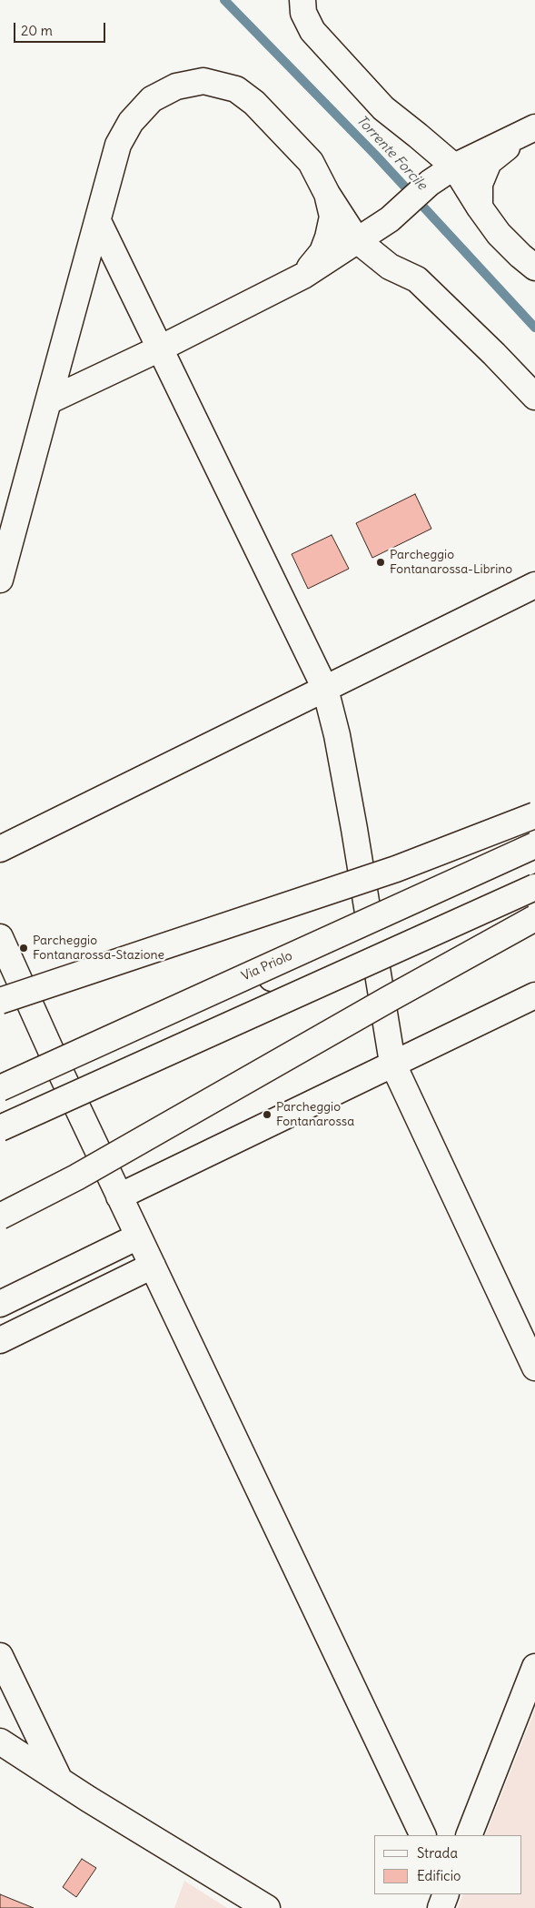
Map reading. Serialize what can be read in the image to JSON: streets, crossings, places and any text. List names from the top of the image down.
{
  "streets": {
    "street": ["Via Priolo"]
  },
  "water": ["Torrente Forcile"],
  "places": ["Parcheggio Fontanarossa-Librino", "Parcheggio Fontanarossa-Stazione", "Parcheggio Fontanarossa"],
  "legend": ["Strada", "Edificio"],
  "scale_bar": "20 m"
}
